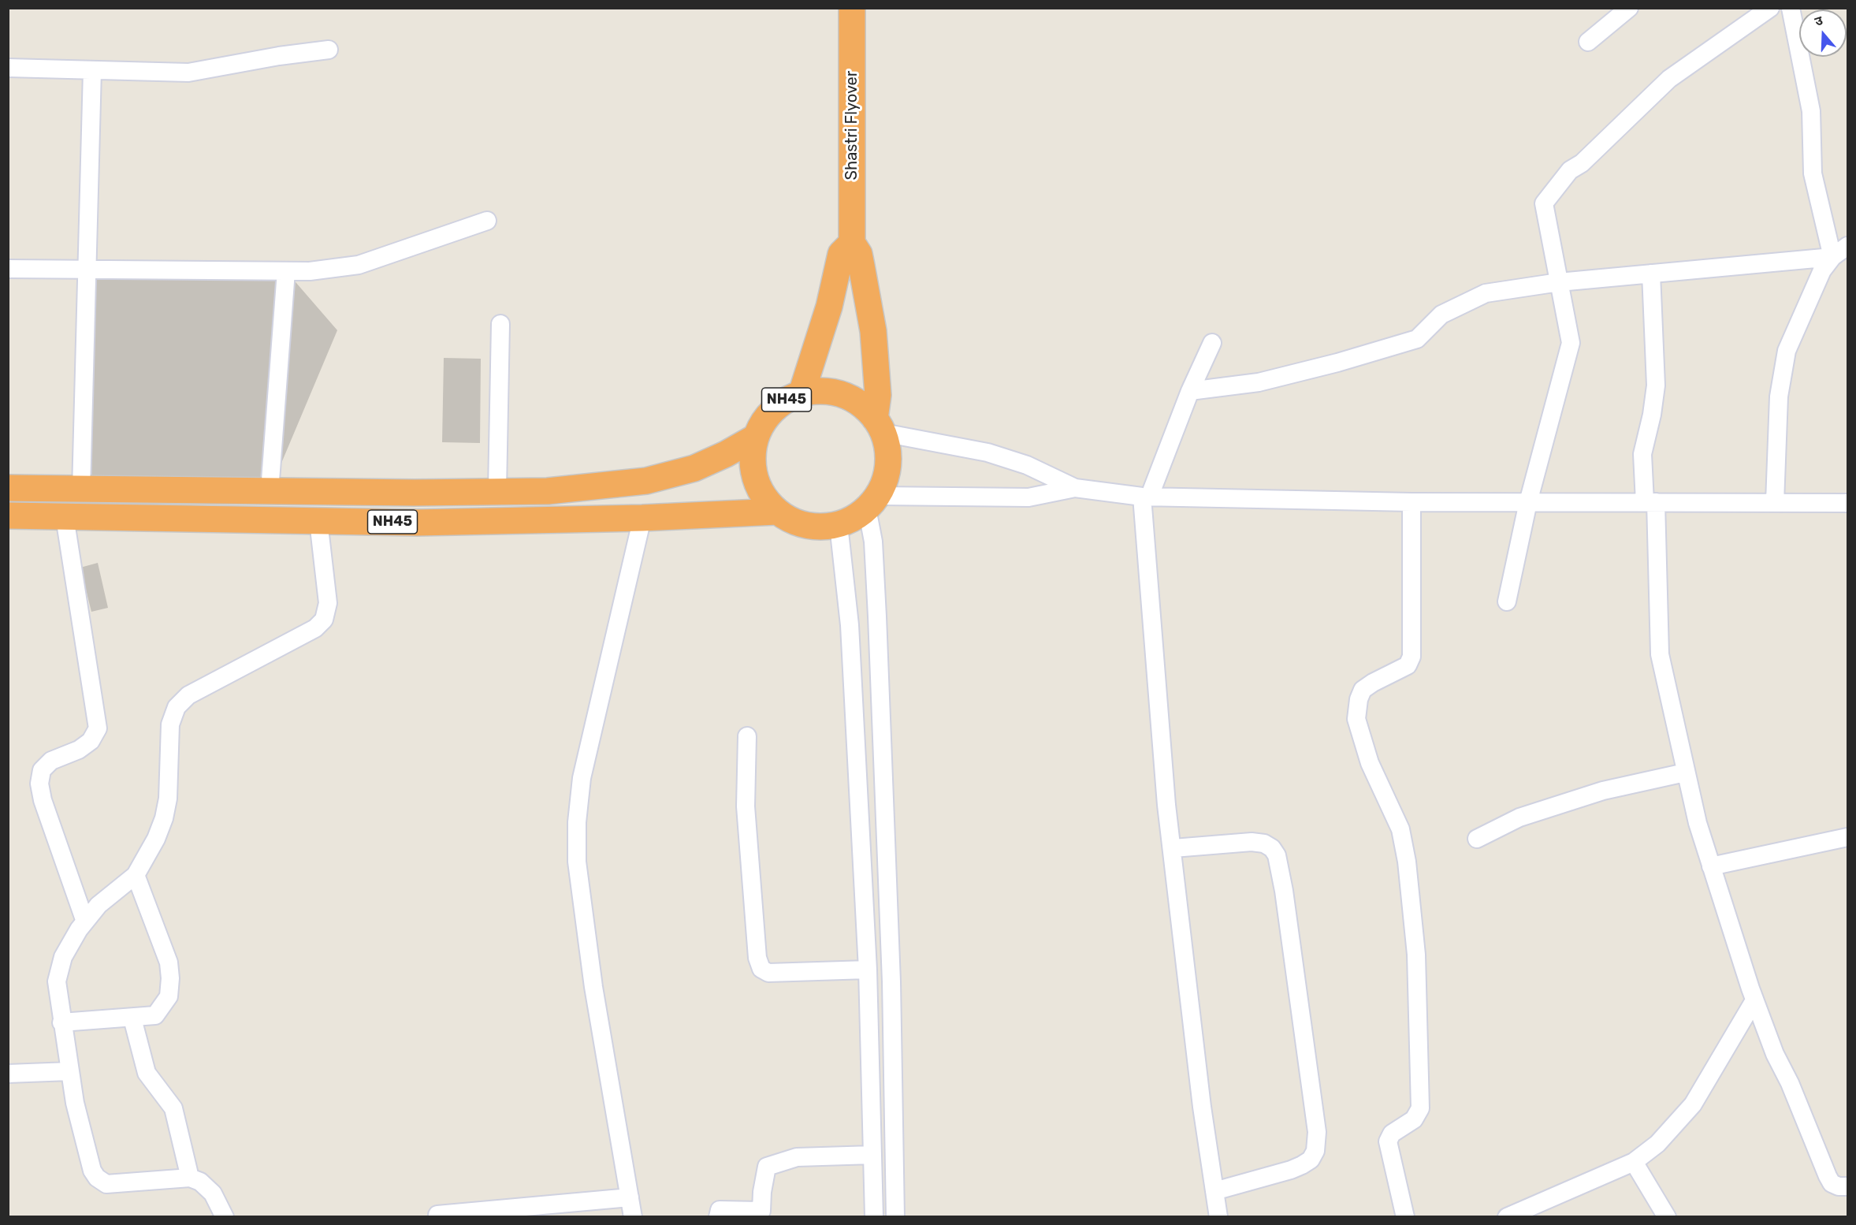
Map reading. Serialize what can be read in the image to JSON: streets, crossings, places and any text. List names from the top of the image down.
{
  "streets": {
    "highway": ["Shastri Flyover", "NH45"]
  },
  "crossings": [
    ["Shastri Flyover", "NH45"]
  ],
  "north": "top"
}
